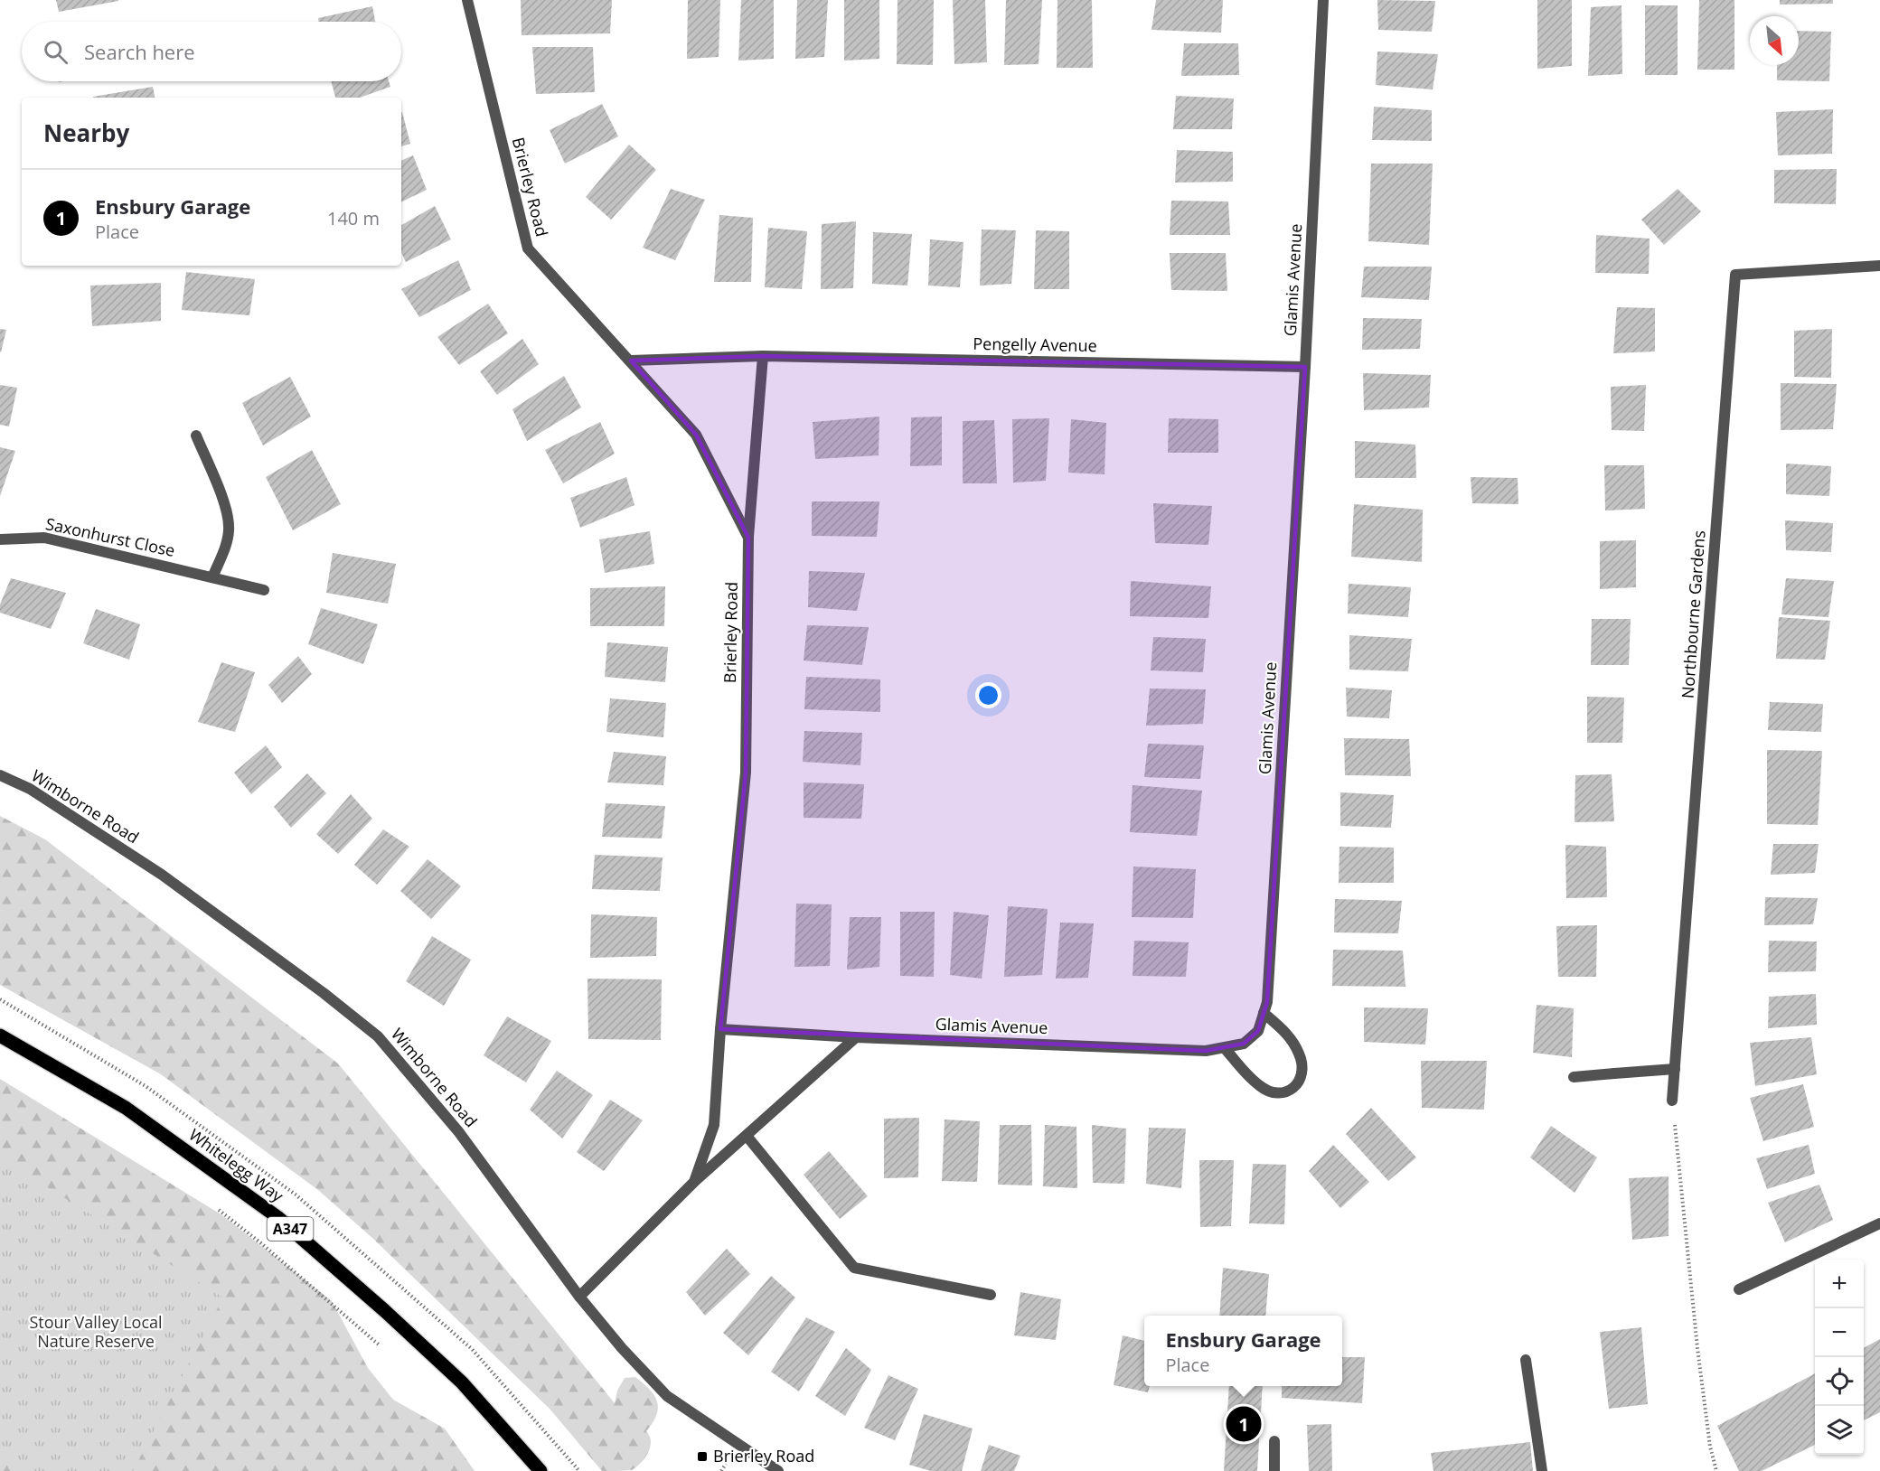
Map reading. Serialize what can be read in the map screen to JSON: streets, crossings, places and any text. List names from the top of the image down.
{
  "streets": {
    "main road": ["Whitelegg Way", "A347"],
    "street": [
      "Brierley Road",
      "Glamis Avenue",
      "Pengelly Avenue",
      "Saxonhurst Close",
      "Northbourne Gardens",
      "Wimborne Road"
    ]
  },
  "crossings": [
    ["Brierley Road", "Glamis Avenue"],
    ["Brierley Road", "Pengelly Avenue"],
    ["Brierley Road", "Wimborne Road"],
    ["Glamis Avenue", "Pengelly Avenue"]
  ],
  "parks": ["Stour Valley Local Nature Reserve"],
  "places": {
    "transit": ["Brierley Road"]
  },
  "north": "bottom right",
  "page": {
    "search": "Search here",
    "heading": "Nearby",
    "list": [
      {
        "mark": "1",
        "name": "Ensbury Garage",
        "note": "Place",
        "value": "140 m"
      }
    ],
    "map_buttons": ["+", "−"],
    "popup": ["Ensbury Garage", "Place"],
    "pins": "1"
  }
}
